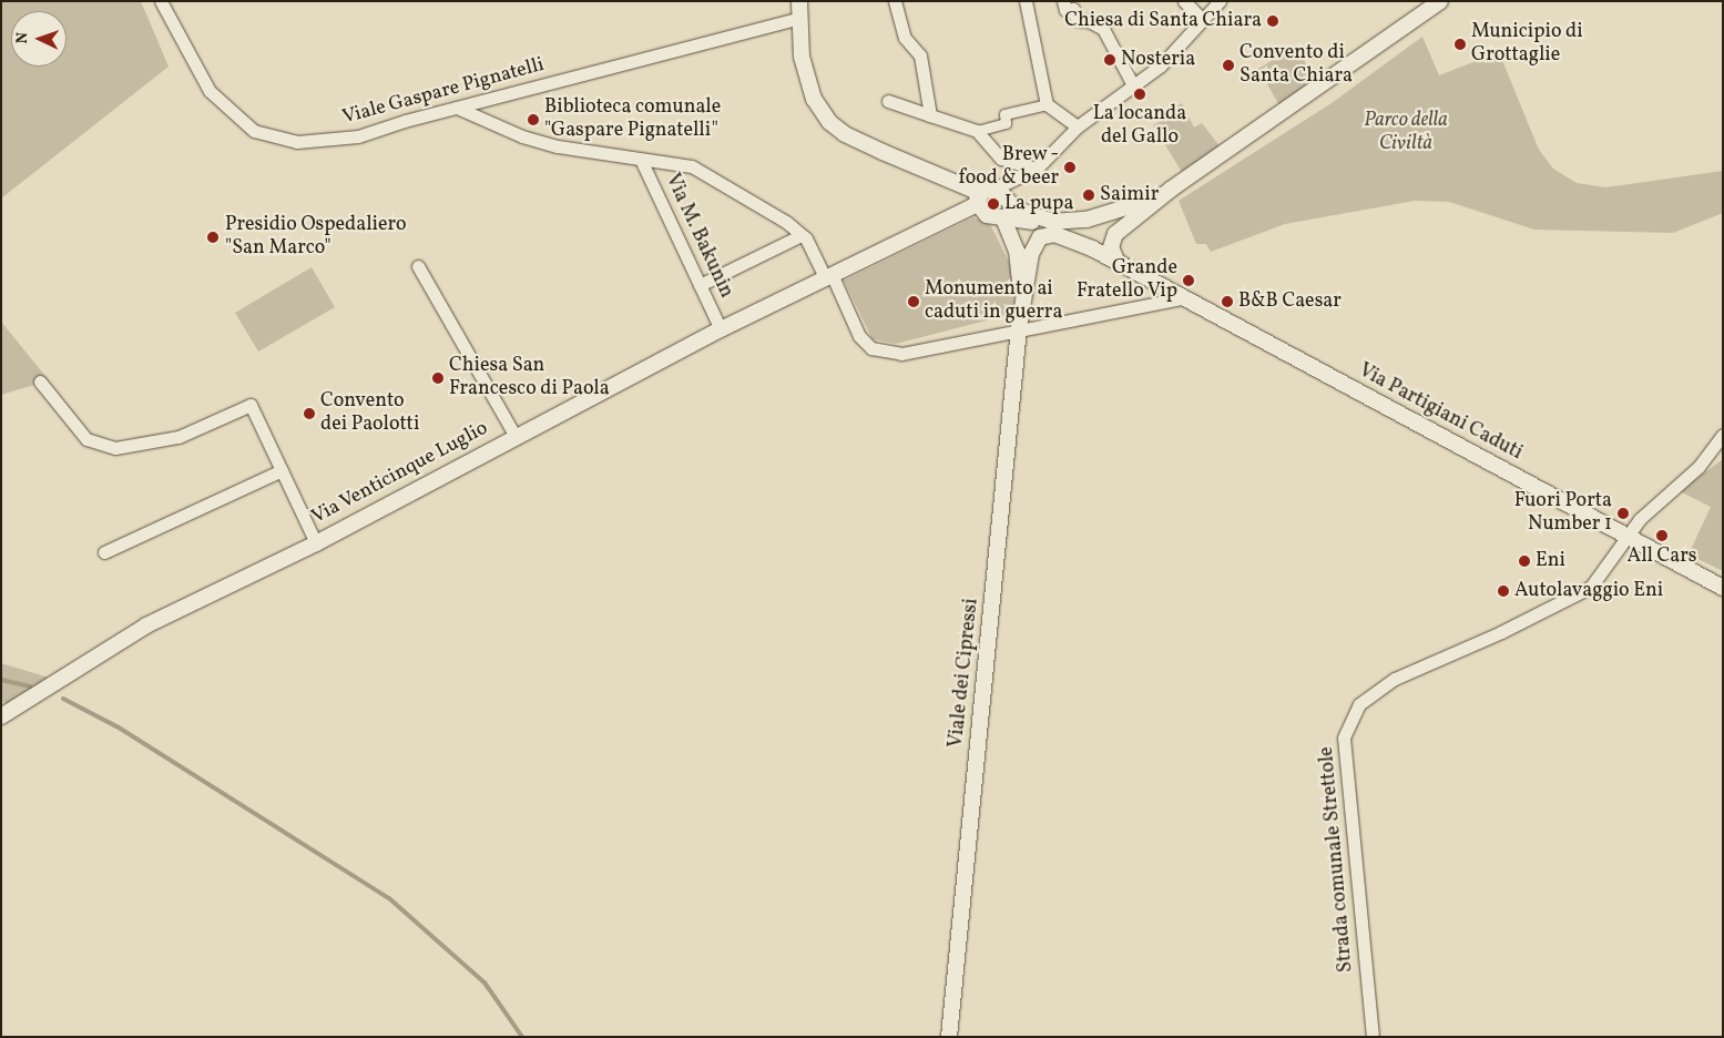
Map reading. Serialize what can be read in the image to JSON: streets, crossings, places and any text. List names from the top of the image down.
{
  "streets": {
    "street": [
      "Viale Gaspare Pignatelli",
      "Via M. Bakunin",
      "Via Partigiani Caduti",
      "Via Venticinque Luglio",
      "Viale dei Cipressi",
      "Strada comunale Strettole"
    ]
  },
  "crossings": [
    ["Via M. Bakunin", "Via Venticinque Luglio"],
    ["Via Partigiani Caduti", "Strada comunale Strettole"]
  ],
  "parks": ["Parco della Civiltà"],
  "places": [
    "Chiesa di Santa Chiara",
    "Municipio di Grottaglie",
    "Nosteria",
    "Convento di Santa Chiara",
    "La locanda del Gallo",
    "Biblioteca comunale \"Gaspare Pignatelli\"",
    "Brew - food & beer",
    "Saimir",
    "La pupa",
    "Presidio Ospedaliero \"San Marco\"",
    "Grande Fratello Vip",
    "Monumento ai caduti in guerra",
    "B&B Caesar",
    "Chiesa San Francesco di Paola",
    "Convento dei Paolotti",
    "Fuori Porta Number 1",
    "All Cars",
    "Eni",
    "Autolavaggio Eni"
  ],
  "north": "left"
}
